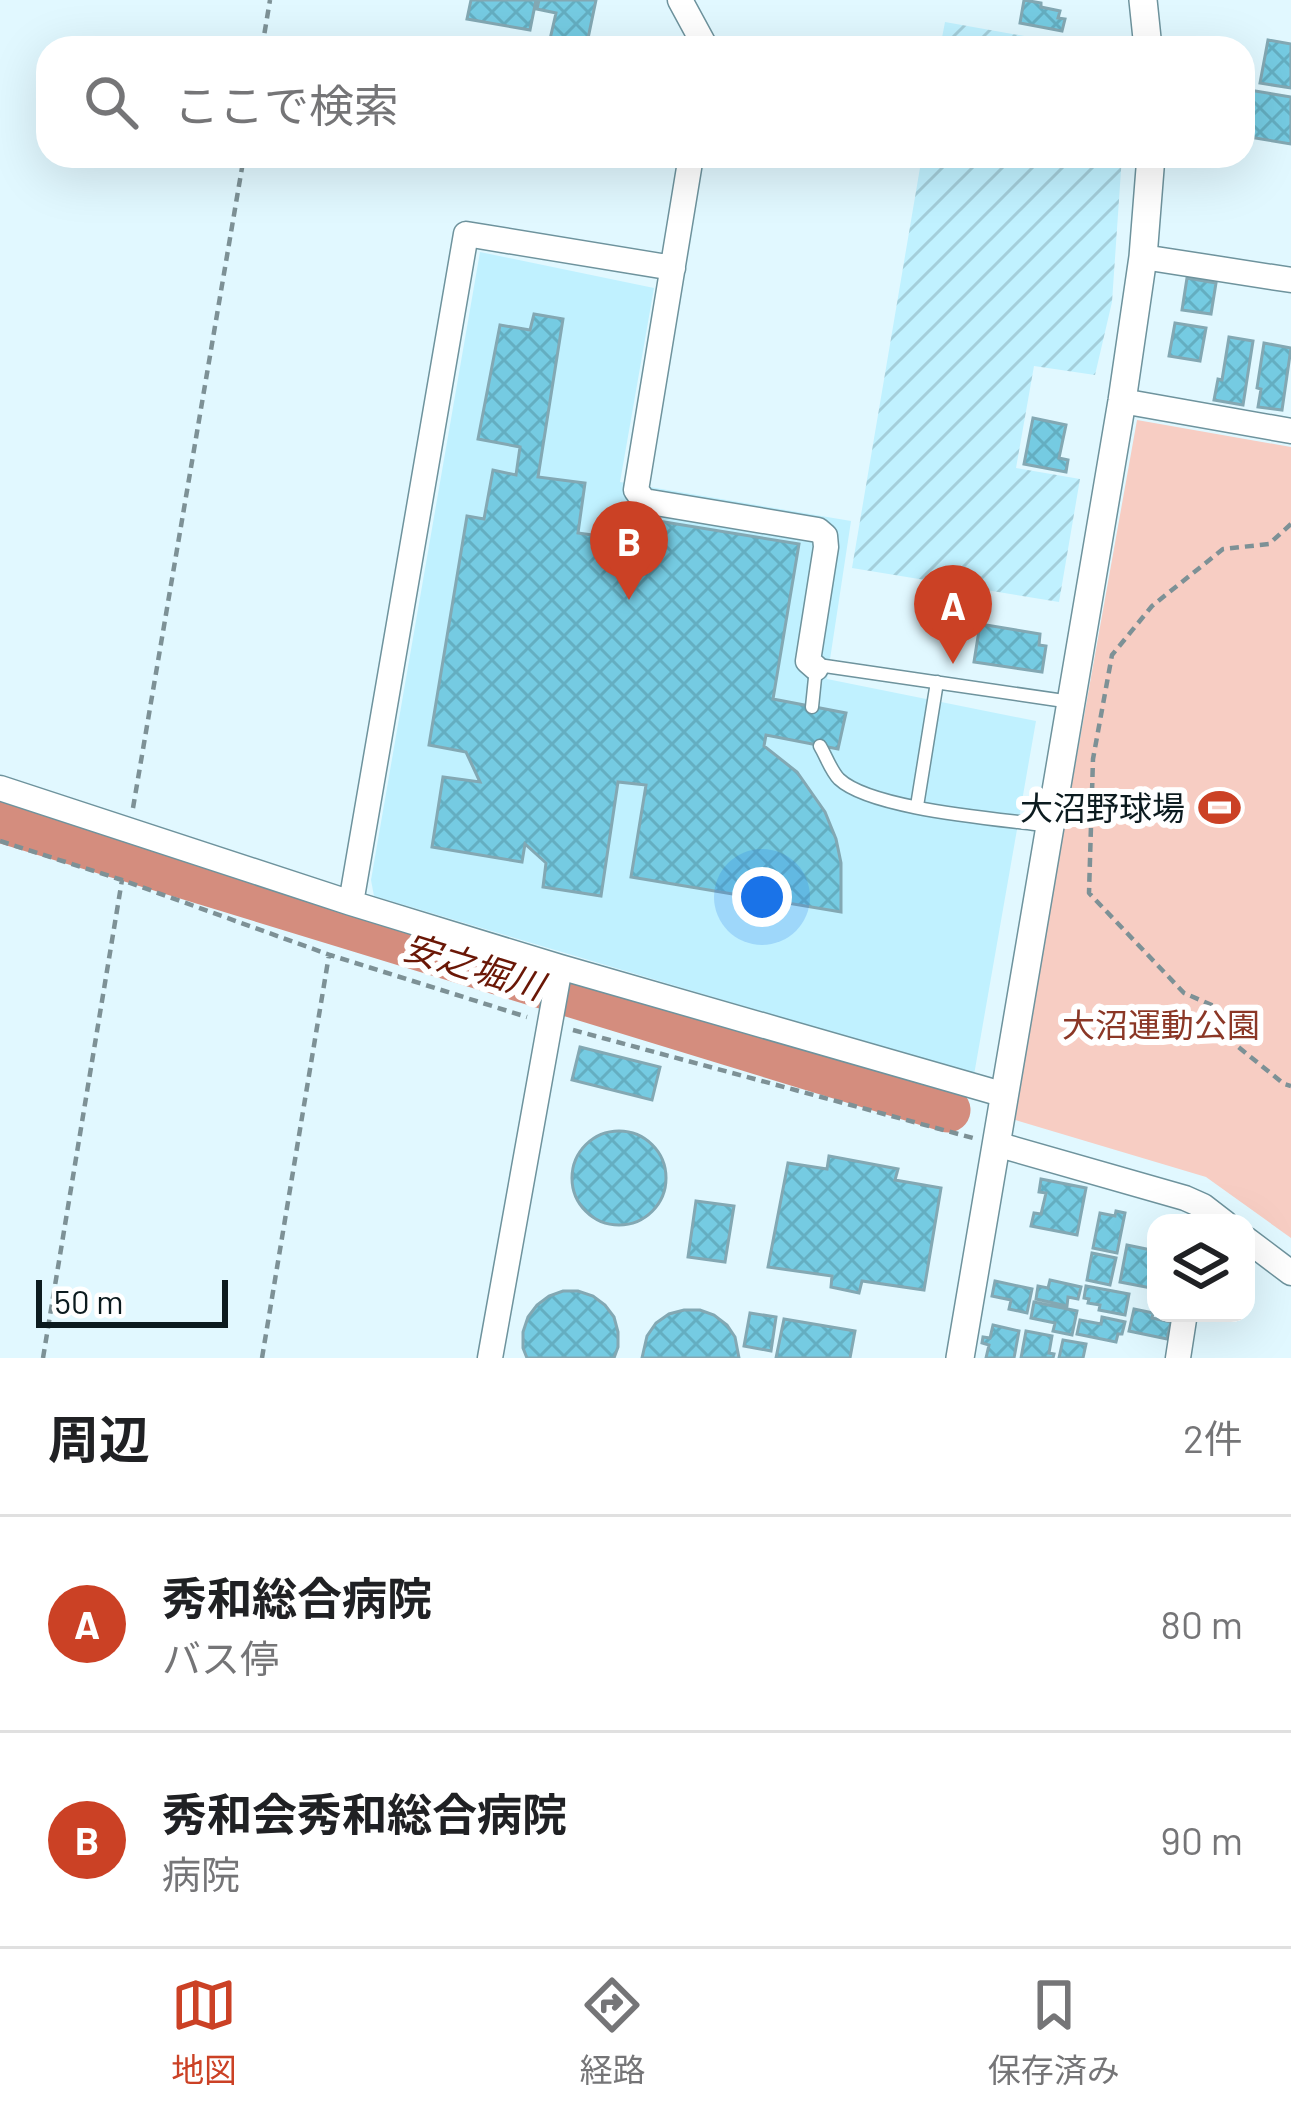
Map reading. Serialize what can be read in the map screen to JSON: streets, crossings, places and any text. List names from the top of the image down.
{
  "water": ["安之堀川"],
  "parks": ["大沼運動公園"],
  "places": {
    "sports": ["大沼野球場"]
  },
  "scale_bar": "50 m",
  "page": {
    "search": "ここで検索",
    "pins": ["B", "A"],
    "scale": "50 m",
    "heading": ["周辺", "2件"],
    "list": [
      {
        "mark": "A",
        "name": "秀和総合病院",
        "note": "バス停",
        "value": "80 m"
      },
      {
        "mark": "B",
        "name": "秀和会秀和総合病院",
        "note": "病院",
        "value": "90 m"
      }
    ],
    "nav": ["地図", "経路", "保存済み"]
  }
}
